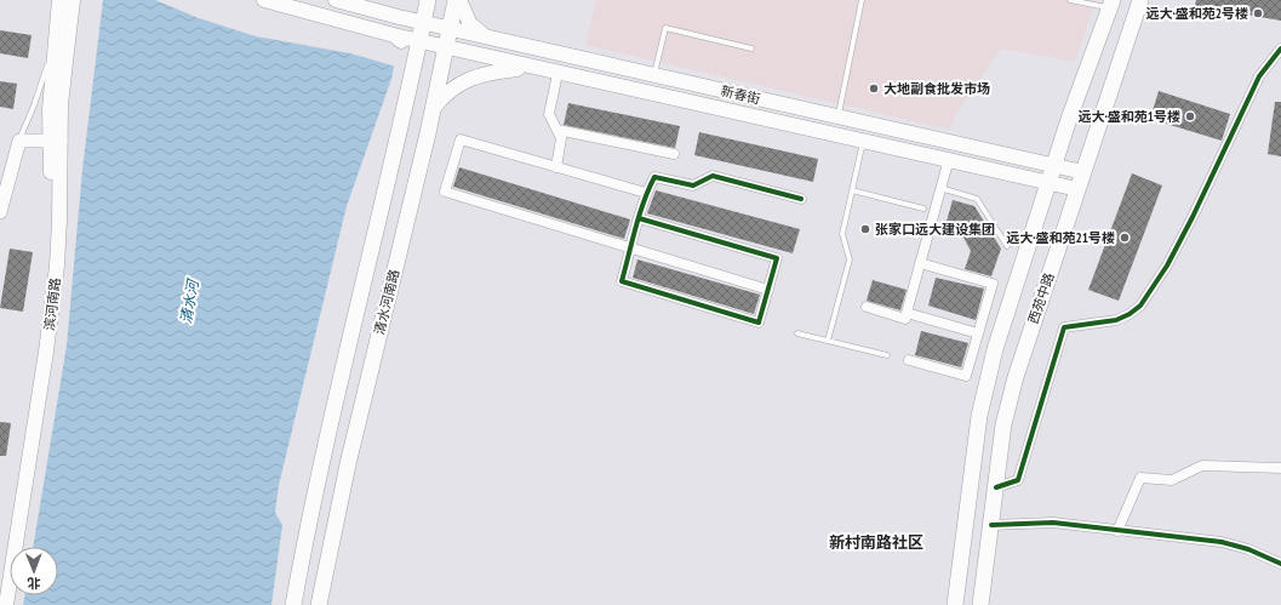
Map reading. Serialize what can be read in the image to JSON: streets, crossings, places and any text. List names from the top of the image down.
{
  "streets": {
    "main road": [
      "新春街",
      "西苑中路",
      "清水河南路",
      "滨河南路"
    ]
  },
  "crossings": [
    ["新春街", "西苑中路"],
    ["新春街", "清水河南路"]
  ],
  "districts": ["新村南路社区"],
  "water": ["清水河"],
  "places": [
    "远大·盛和苑2号楼",
    "大地副食批发市场",
    "远大·盛和苑1号楼",
    "张家口远大建设集团",
    "远大·盛和苑21号楼"
  ],
  "north": "bottom"
}
